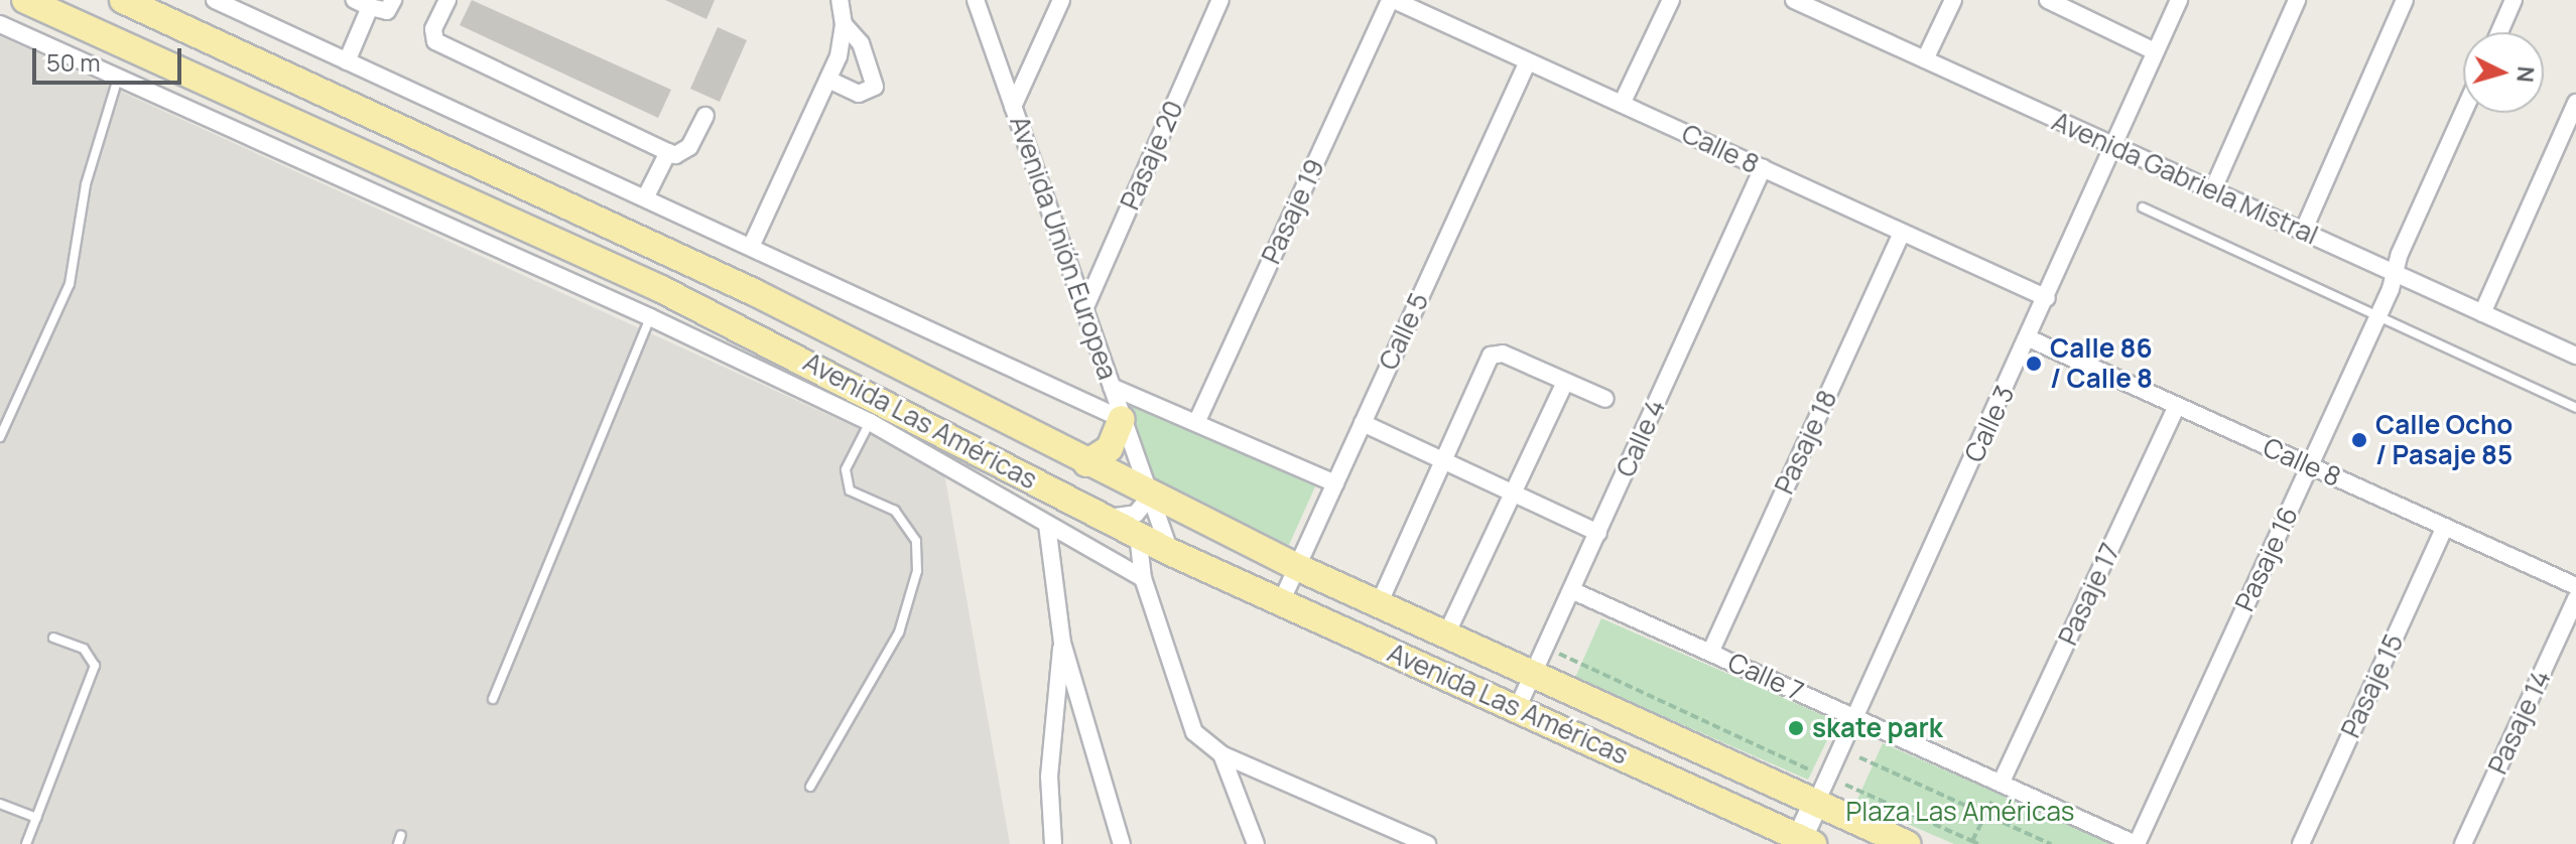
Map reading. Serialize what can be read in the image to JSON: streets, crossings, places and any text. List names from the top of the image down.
{
  "streets": {
    "main road": ["Avenida Las Américas"],
    "street": [
      "Calle 8",
      "Pasaje 20",
      "Avenida Gabriela Mistral",
      "Pasaje 19",
      "Avenida Unión Europea",
      "Calle 5",
      "Calle 3",
      "Calle 4",
      "Pasaje 18",
      "Pasaje 16",
      "Pasaje 17",
      "Calle 7",
      "Pasaje 15",
      "Pasaje 14"
    ]
  },
  "crossings": [
    ["Calle 8", "Pasaje 19"],
    ["Calle 8", "Calle 5"],
    ["Calle 8", "Calle 3"],
    ["Calle 8", "Calle 4"],
    ["Calle 8", "Pasaje 18"],
    ["Calle 8", "Pasaje 16"],
    ["Calle 8", "Pasaje 17"],
    ["Calle 8", "Pasaje 15"],
    ["Pasaje 20", "Avenida Unión Europea"],
    ["Avenida Gabriela Mistral", "Calle 3"],
    ["Avenida Gabriela Mistral", "Pasaje 16"],
    ["Avenida Unión Europea", "Avenida Las Américas"],
    ["Calle 5", "Avenida Las Américas"],
    ["Avenida Las Américas", "Calle 3"],
    ["Avenida Las Américas", "Calle 4"],
    ["Calle 3", "Calle 7"],
    ["Calle 4", "Calle 7"],
    ["Pasaje 18", "Calle 7"],
    ["Pasaje 16", "Calle 7"],
    ["Pasaje 17", "Calle 7"]
  ],
  "parks": ["Plaza Las Américas"],
  "places": ["Calle 86 / Calle 8", "Calle Ocho / Pasaje 85", "skate park"],
  "scale_bar": "50 m",
  "north": "right"
}
